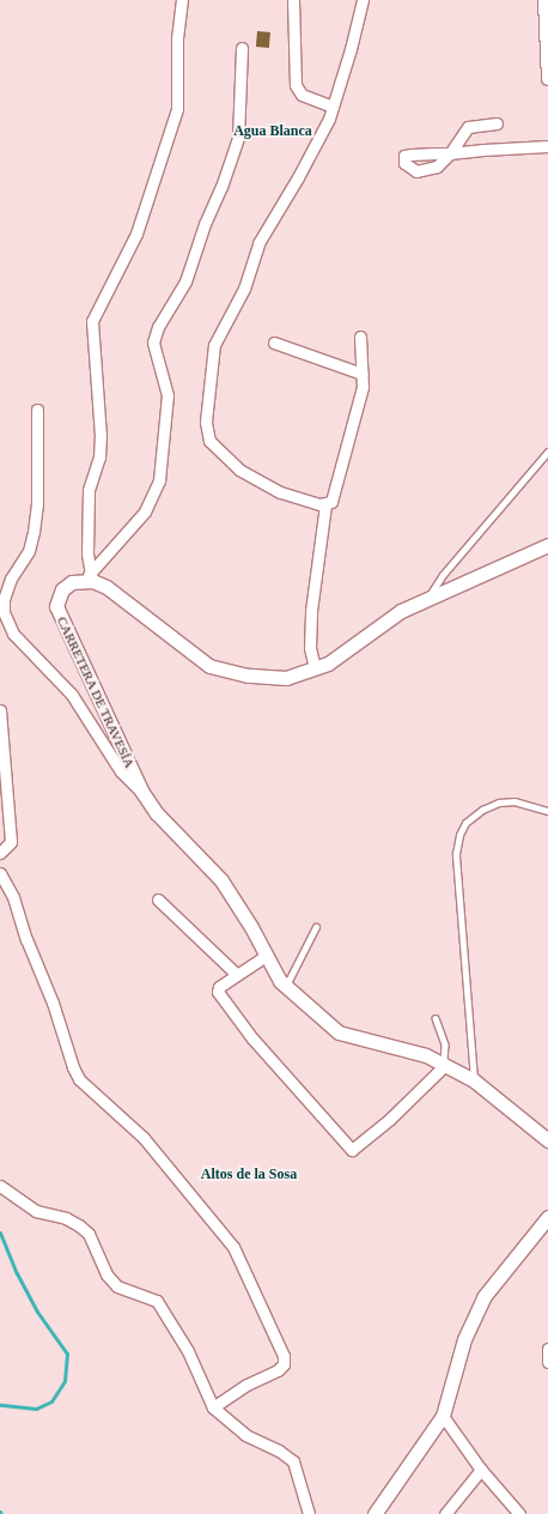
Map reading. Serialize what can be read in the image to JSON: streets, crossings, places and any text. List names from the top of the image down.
{
  "streets": {
    "street": ["CARRETERA DE TRAVESÍA"]
  },
  "districts": ["Agua Blanca", "Altos de la Sosa"]
}
